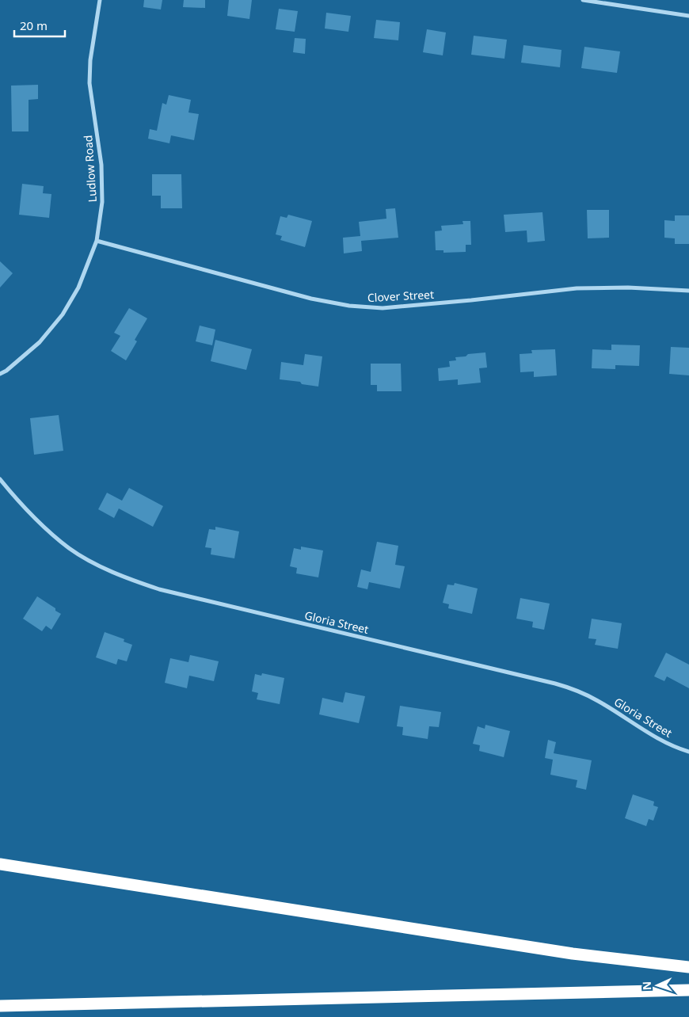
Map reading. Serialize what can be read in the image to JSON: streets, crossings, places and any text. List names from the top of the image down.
{
  "streets": {
    "street": ["Ludlow Road", "Clover Street", "Gloria Street"]
  },
  "crossings": [
    ["Ludlow Road", "Clover Street"]
  ],
  "scale_bar": "20 m",
  "north": "left"
}
